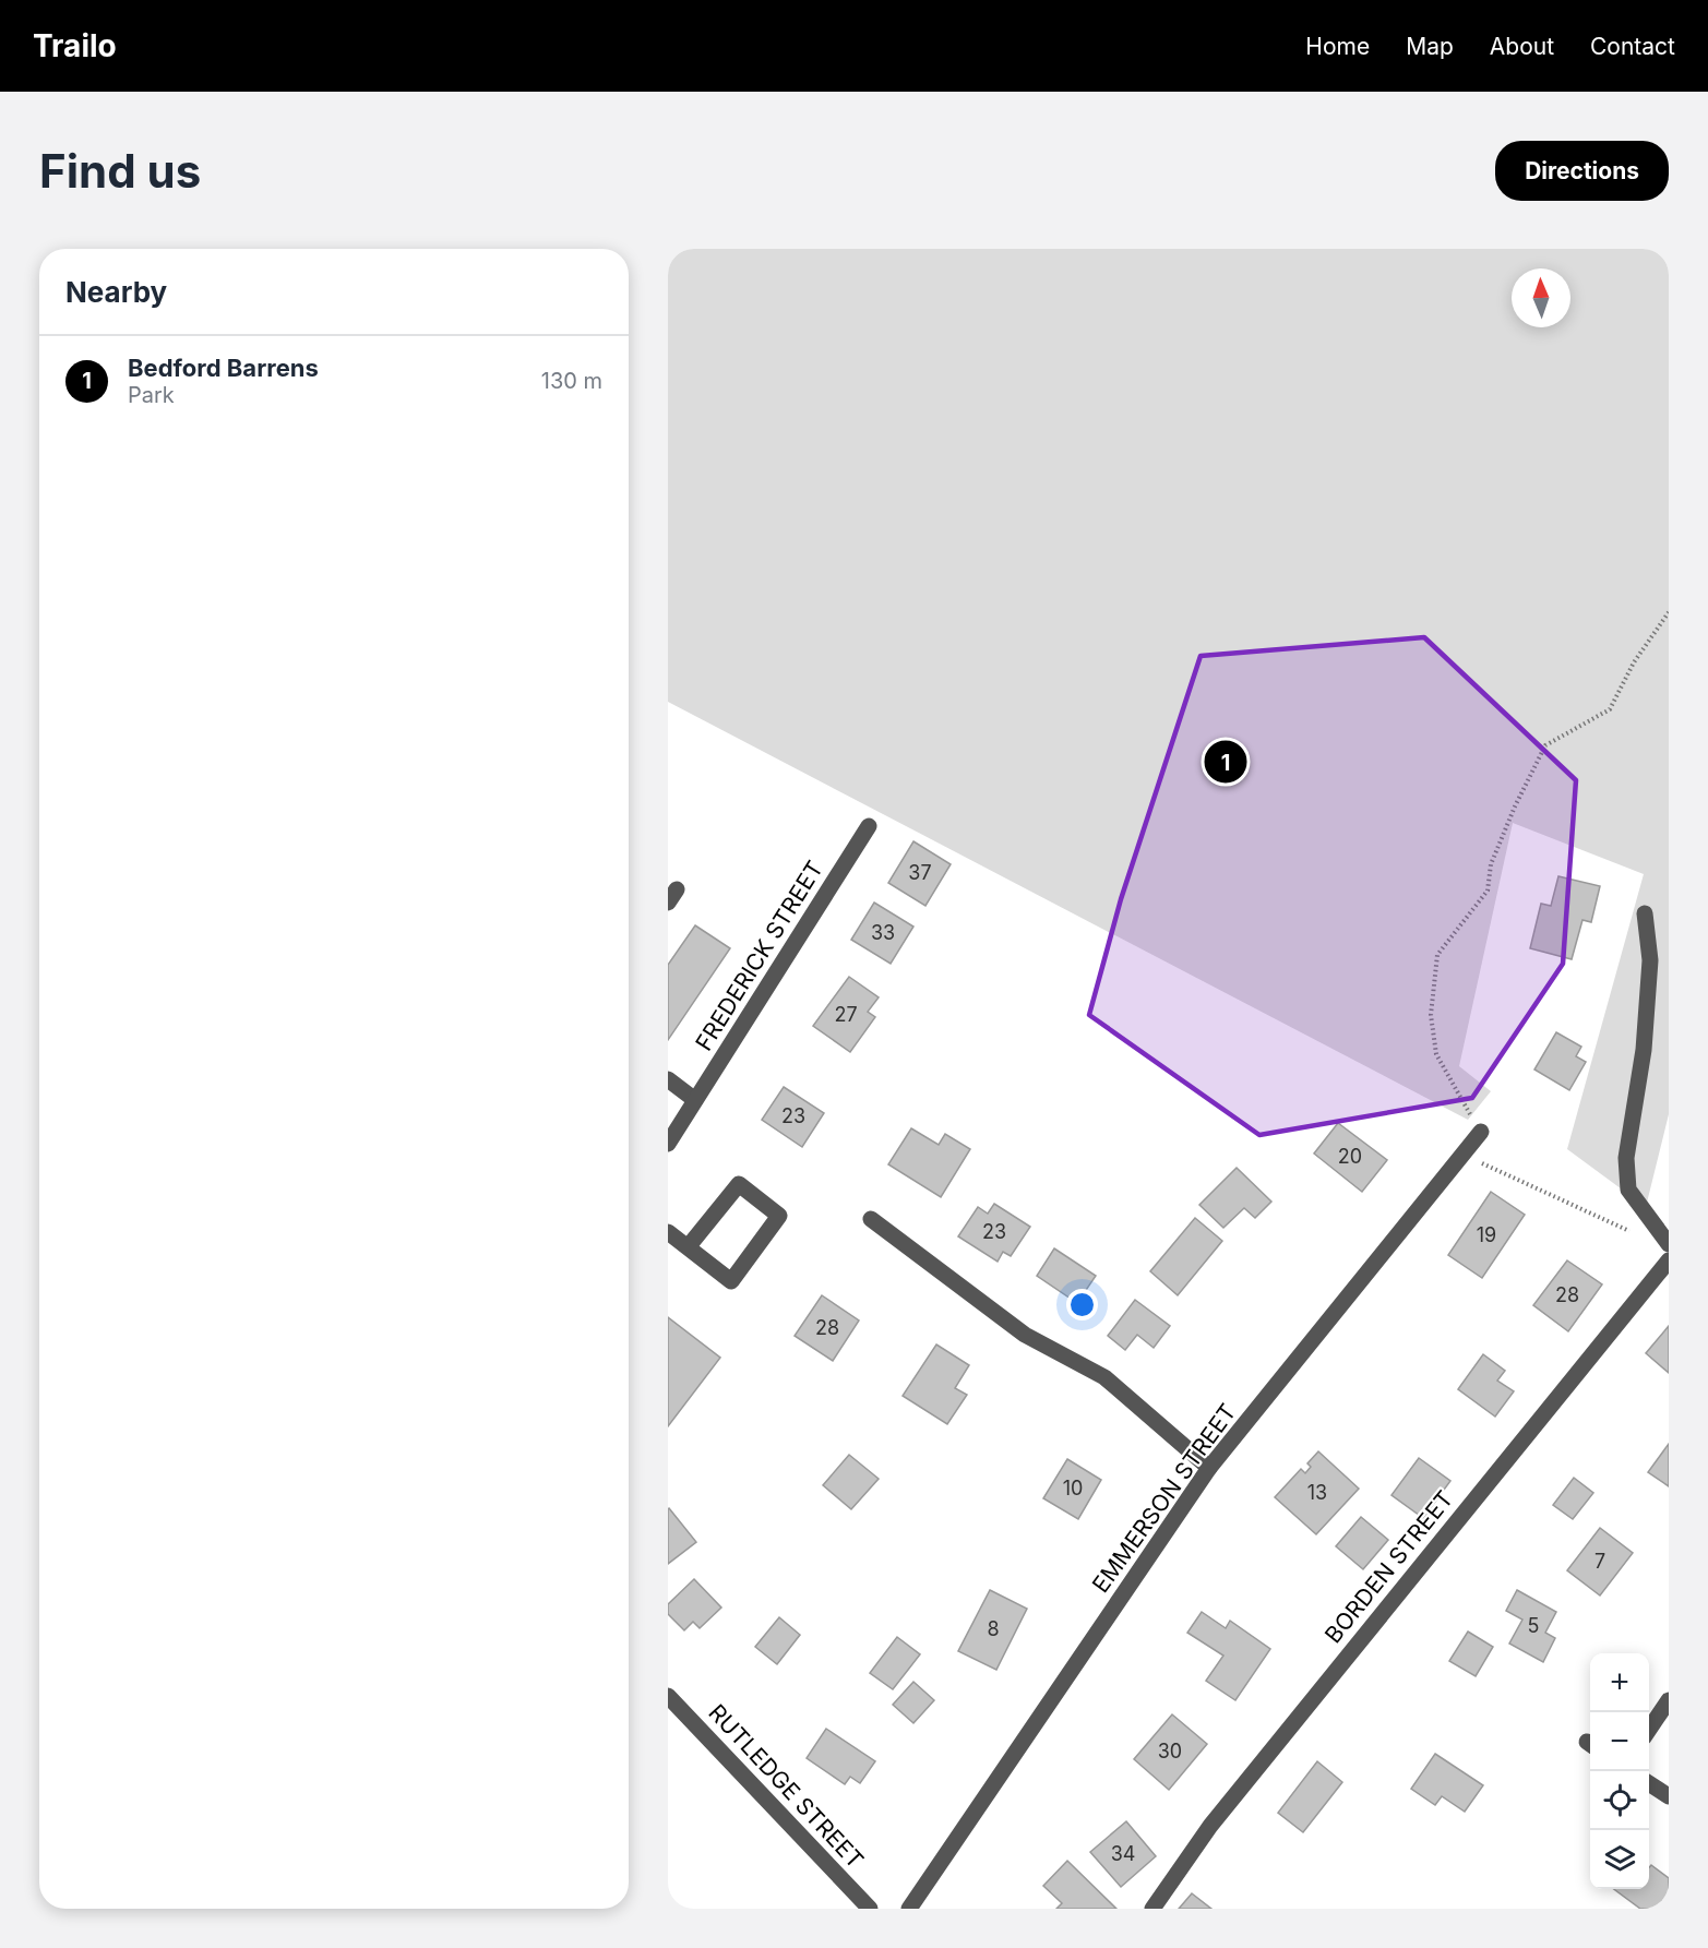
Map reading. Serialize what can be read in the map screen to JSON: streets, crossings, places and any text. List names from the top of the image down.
{
  "streets": {
    "street": [
      "FREDERICK STREET",
      "EMMERSON STREET",
      "BORDEN STREET",
      "RUTLEDGE STREET"
    ]
  },
  "house_numbers": [
    "37",
    "33",
    "27",
    "23",
    "20",
    "23",
    "19",
    "28",
    "28",
    "10",
    "13",
    "7",
    "5",
    "8",
    "30",
    "34"
  ],
  "north": "top",
  "page": {
    "header": "Trailo",
    "nav": [
      "Home",
      "Map",
      "About",
      "Contact"
    ],
    "buttons": "Directions",
    "title": "Find us",
    "heading": "Nearby",
    "list": [
      {
        "mark": "1",
        "name": "Bedford Barrens",
        "note": "Park",
        "value": "130 m"
      }
    ],
    "pins": "1",
    "map_buttons": ["+", "−"]
  }
}
